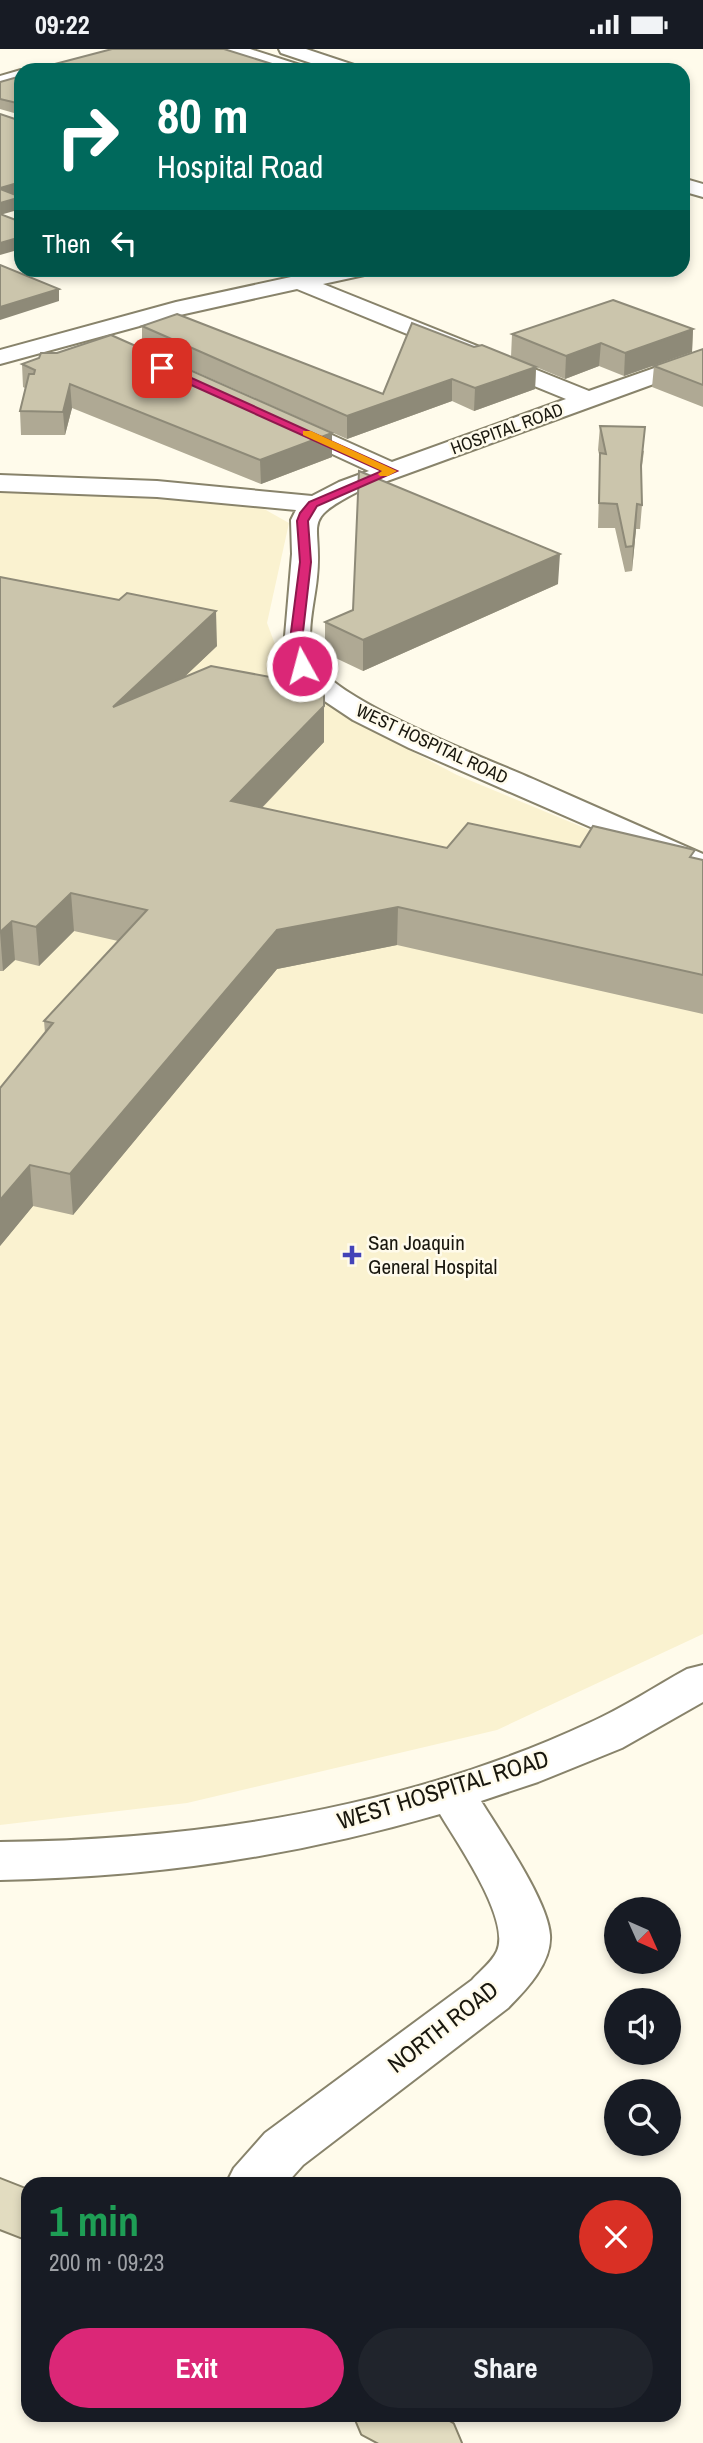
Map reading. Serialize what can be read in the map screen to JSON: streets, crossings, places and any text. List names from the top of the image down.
{
  "streets": {
    "street": ["HOSPITAL ROAD", "WEST HOSPITAL ROAD", "NORTH ROAD"]
  },
  "crossings": [
    ["HOSPITAL ROAD", "WEST HOSPITAL ROAD"],
    ["WEST HOSPITAL ROAD", "NORTH ROAD"]
  ],
  "places": {
    "health": ["San Joaquin General Hospital"]
  },
  "north": "bottom right",
  "page": {
    "status": "09:22",
    "turn": ["80 m", "Hospital Road"],
    "then": "Then",
    "heading": ["1 min", "200 m · 09:23"],
    "buttons": ["Exit", "Share"]
  }
}
